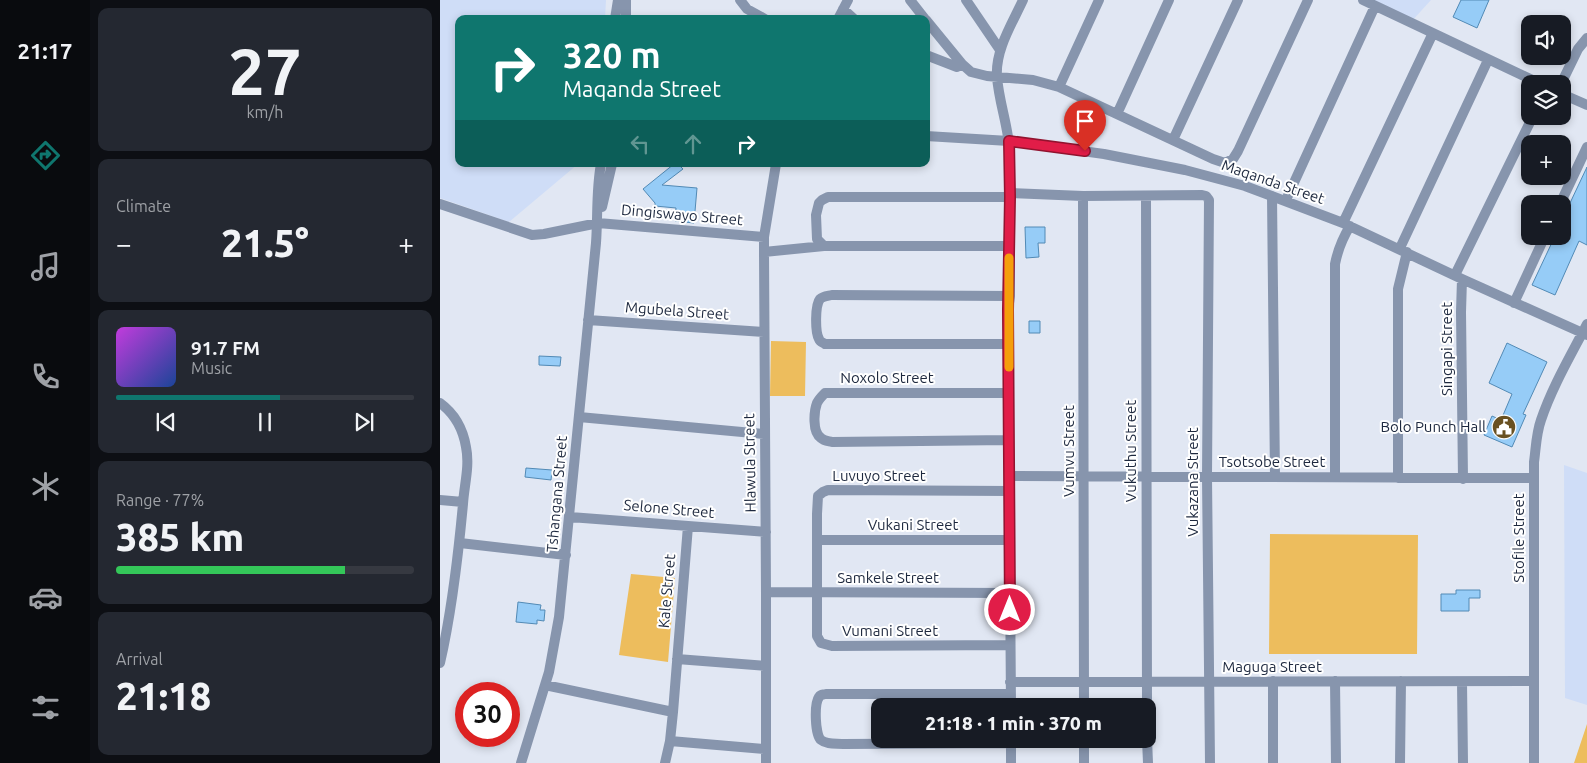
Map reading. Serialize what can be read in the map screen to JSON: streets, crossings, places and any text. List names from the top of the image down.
{
  "streets": {
    "street": [
      "Maqanda Street",
      "Dingiswayo Street",
      "Mgubela Street",
      "Singapi Street",
      "Noxolo Street",
      "Vumvu Street",
      "Vukuthu Street",
      "Tsotsobe Street",
      "Hlawula Street",
      "Luvuyo Street",
      "Vukazana Street",
      "Tshangana Street",
      "Selone Street",
      "Vukani Street",
      "Stofile Street",
      "Samkele Street",
      "Kale Street",
      "Vumani Street",
      "Maguga Street"
    ]
  },
  "crossings": [
    ["Maqanda Street", "Singapi Street"],
    ["Maqanda Street", "Stofile Street"],
    ["Dingiswayo Street", "Hlawula Street"],
    ["Dingiswayo Street", "Tshangana Street"],
    ["Mgubela Street", "Hlawula Street"],
    ["Mgubela Street", "Tshangana Street"],
    ["Singapi Street", "Tsotsobe Street"],
    ["Vumvu Street", "Tsotsobe Street"],
    ["Vumvu Street", "Maguga Street"],
    ["Vukuthu Street", "Tsotsobe Street"],
    ["Vukuthu Street", "Vukazana Street"],
    ["Vukuthu Street", "Maguga Street"],
    ["Tsotsobe Street", "Vukazana Street"],
    ["Tsotsobe Street", "Stofile Street"],
    ["Hlawula Street", "Selone Street"],
    ["Hlawula Street", "Samkele Street"],
    ["Luvuyo Street", "Vukani Street"],
    ["Luvuyo Street", "Samkele Street"],
    ["Luvuyo Street", "Vumani Street"],
    ["Vukazana Street", "Maguga Street"],
    ["Tshangana Street", "Selone Street"],
    ["Selone Street", "Kale Street"],
    ["Stofile Street", "Maguga Street"],
    ["Samkele Street", "Vumani Street"]
  ],
  "places": {
    "public building": ["Bolo Punch Hall"]
  },
  "page": {
    "tabs": "21:17",
    "tile": [
      ["27", "km/h"],
      "Climate",
      ["Range · 77%", "385 km"],
      ["Arrival", "21:18"]
    ],
    "map_buttons": ["+", "−"],
    "turn": ["320 m", "Maqanda Street"],
    "heat": ["−", "21.5°", "+"],
    "song": ["91.7 FM", "Music"],
    "limit": "30",
    "trip": "21:18 · 1 min · 370 m"
  }
}
